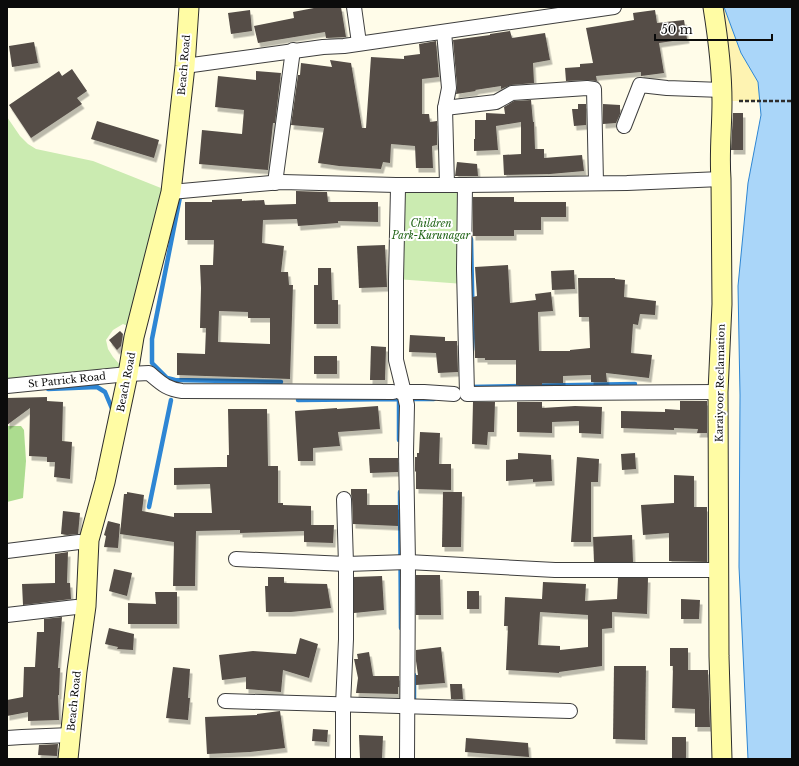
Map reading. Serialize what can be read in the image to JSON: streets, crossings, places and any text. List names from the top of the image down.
{
  "streets": {
    "main road": ["Beach Road", "Karaiyoor Reclamation"],
    "street": ["St Patrick Road"]
  },
  "crossings": [
    ["Beach Road", "St Patrick Road"]
  ],
  "parks": ["Children Park-Kurunagar"],
  "scale_bar": "50 m"
}
